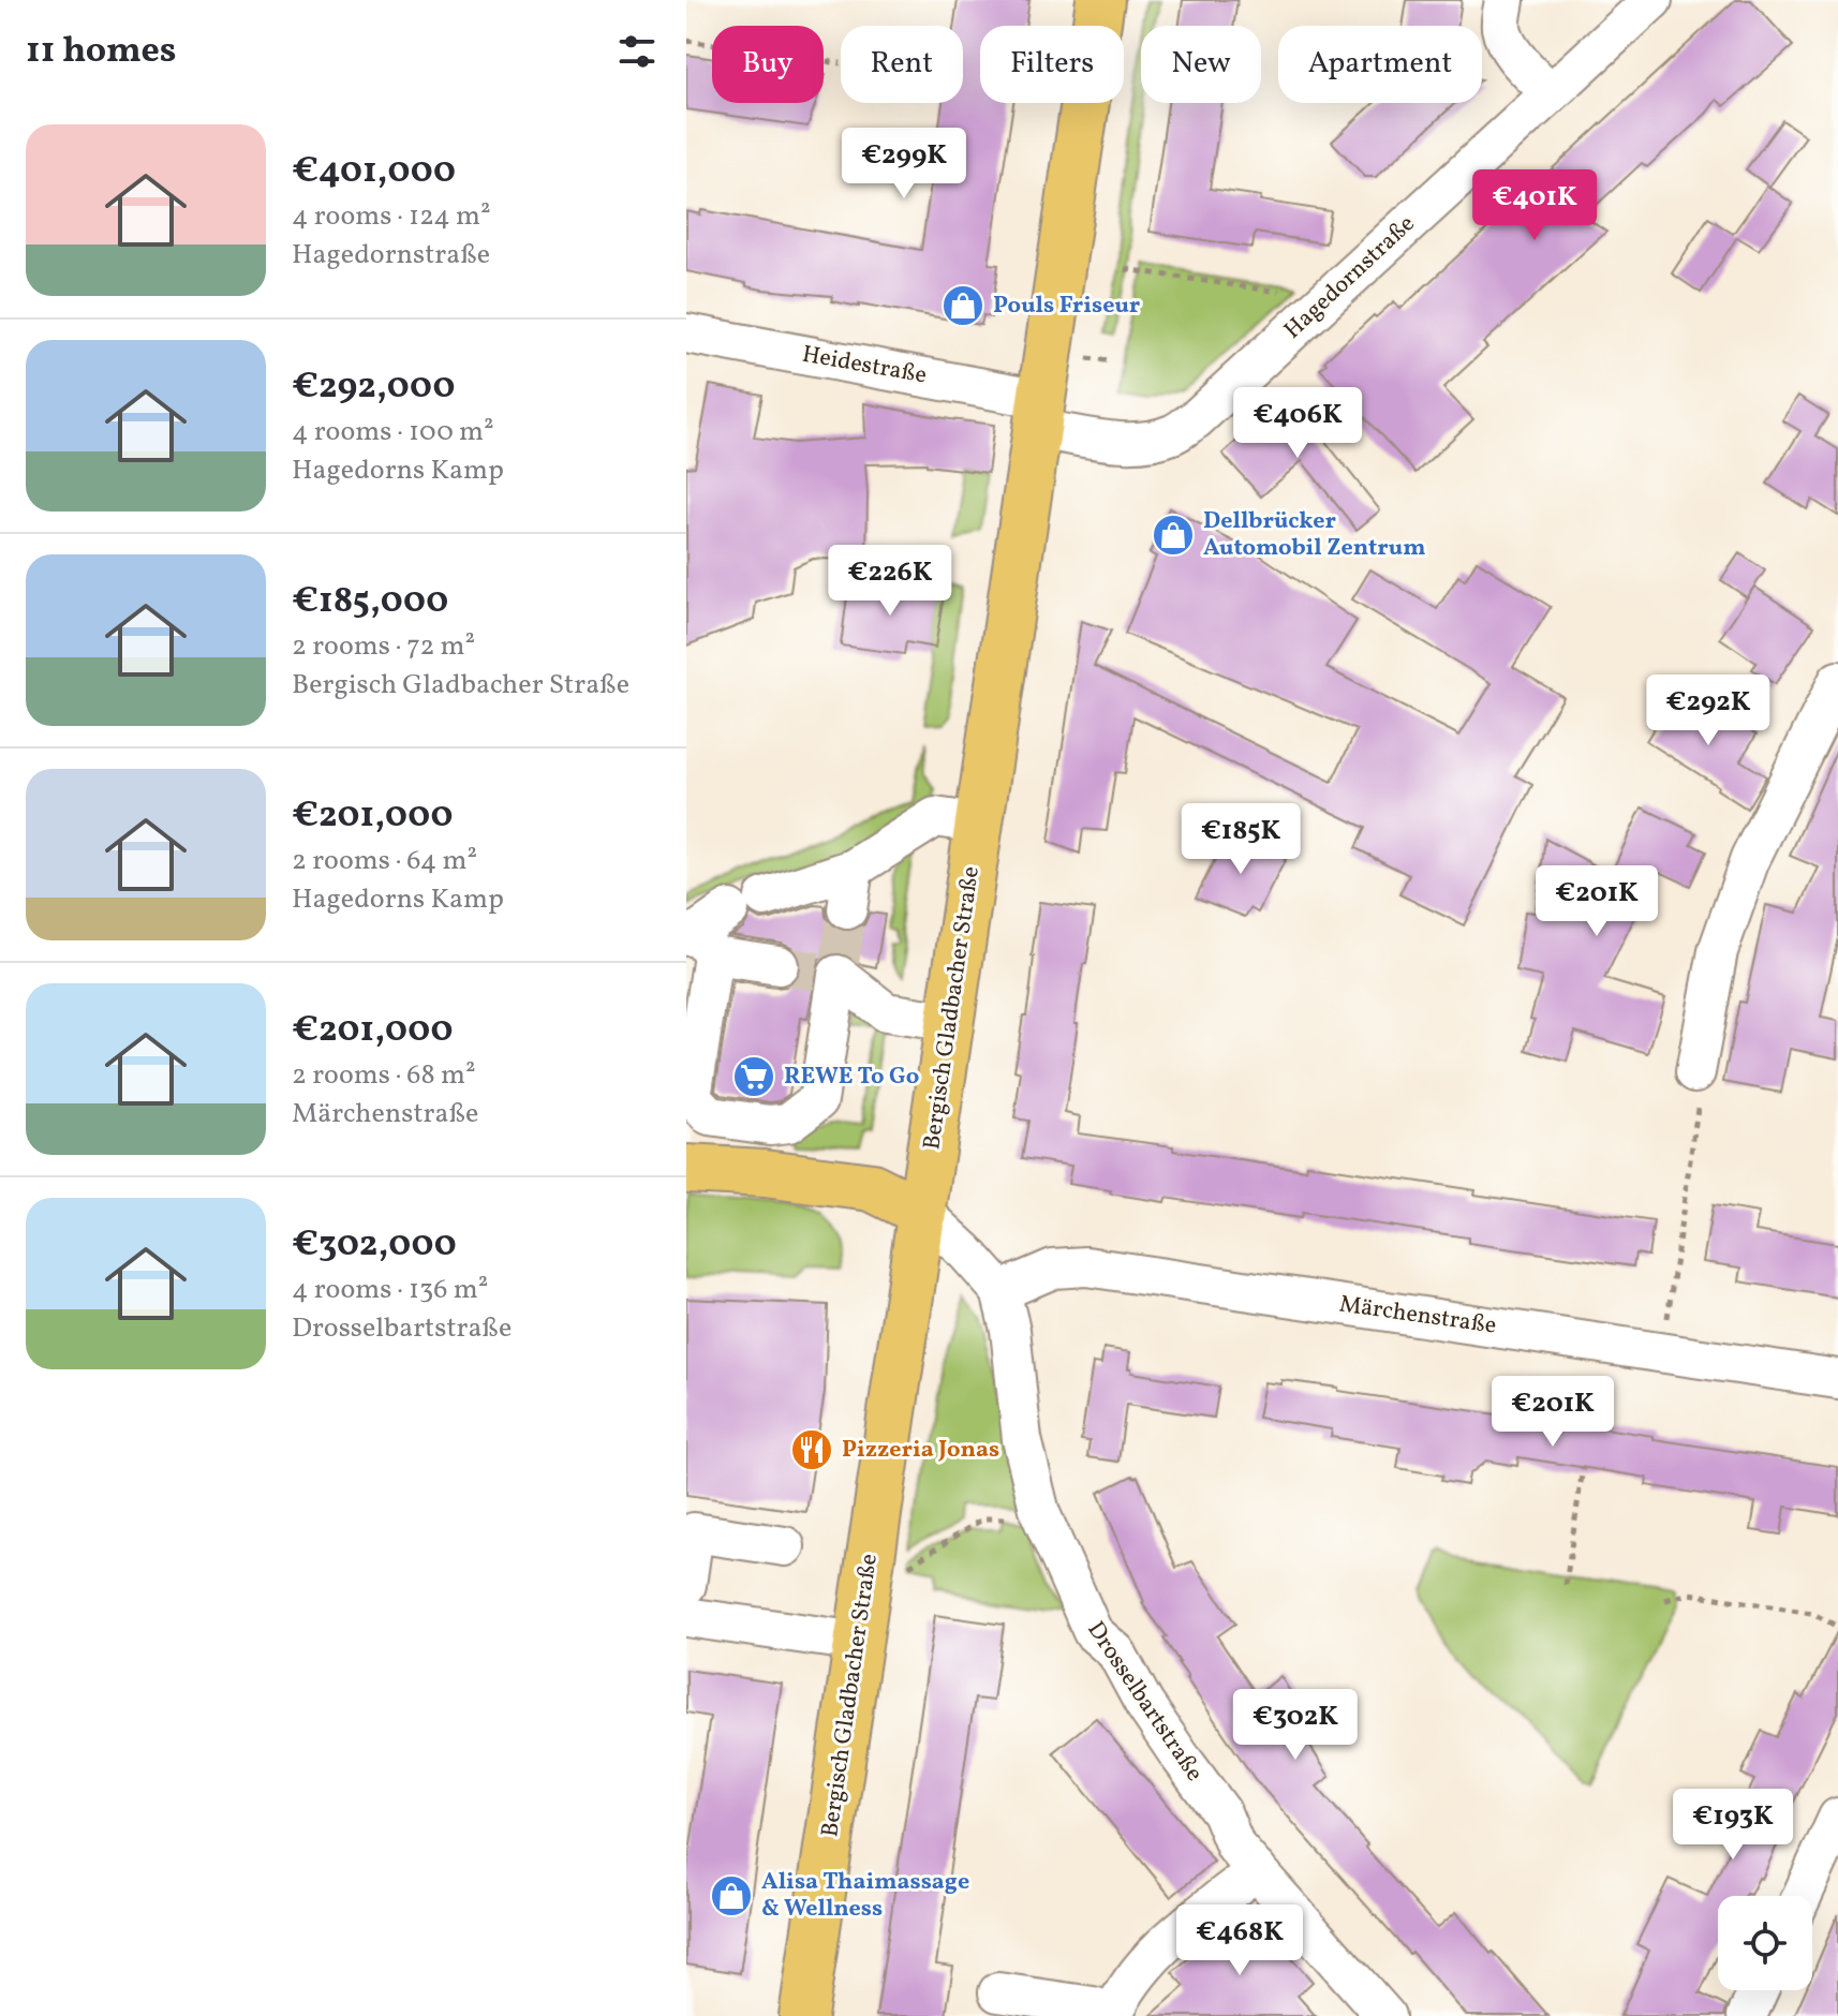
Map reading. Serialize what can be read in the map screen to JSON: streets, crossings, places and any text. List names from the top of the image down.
{
  "streets": {
    "main road": ["Bergisch Gladbacher Straße"],
    "street": [
      "Hagedornstraße",
      "Heidestraße",
      "Märchenstraße",
      "Drosselbartstraße"
    ]
  },
  "crossings": [
    ["Hagedornstraße", "Heidestraße"],
    ["Hagedornstraße", "Bergisch Gladbacher Straße"],
    ["Heidestraße", "Bergisch Gladbacher Straße"],
    ["Bergisch Gladbacher Straße", "Drosselbartstraße"],
    ["Märchenstraße", "Drosselbartstraße"]
  ],
  "places": {
    "shop": ["Pouls Friseur", "Dellbrücker Automobil Zentrum", "Alisa Thaimassage & Wellness"],
    "supermarket": ["REWE To Go"],
    "restaurant": ["Pizzeria Jonas"]
  },
  "page": {
    "heading": "11 homes",
    "chip": [
      "Buy",
      "Rent",
      "Filters",
      "New",
      "Apartment"
    ],
    "list": [
      {
        "name": "€401,000",
        "note": "4 rooms · 124 m² · Hagedornstraße"
      },
      {
        "name": "€292,000",
        "note": "4 rooms · 100 m² · Hagedorns Kamp"
      },
      {
        "name": "€185,000",
        "note": "2 rooms · 72 m² · Bergisch Gladbacher Straße"
      },
      {
        "name": "€201,000",
        "note": "2 rooms · 64 m² · Hagedorns Kamp"
      },
      {
        "name": "€201,000",
        "note": "2 rooms · 68 m² · Märchenstraße"
      },
      {
        "name": "€302,000",
        "note": "4 rooms · 136 m² · Drosselbartstraße"
      }
    ],
    "price": [
      "€299K",
      "€401K",
      "€406K",
      "€226K",
      "€292K",
      "€185K",
      "€201K",
      "€201K",
      "€302K",
      "€193K",
      "€468K"
    ]
  }
}
